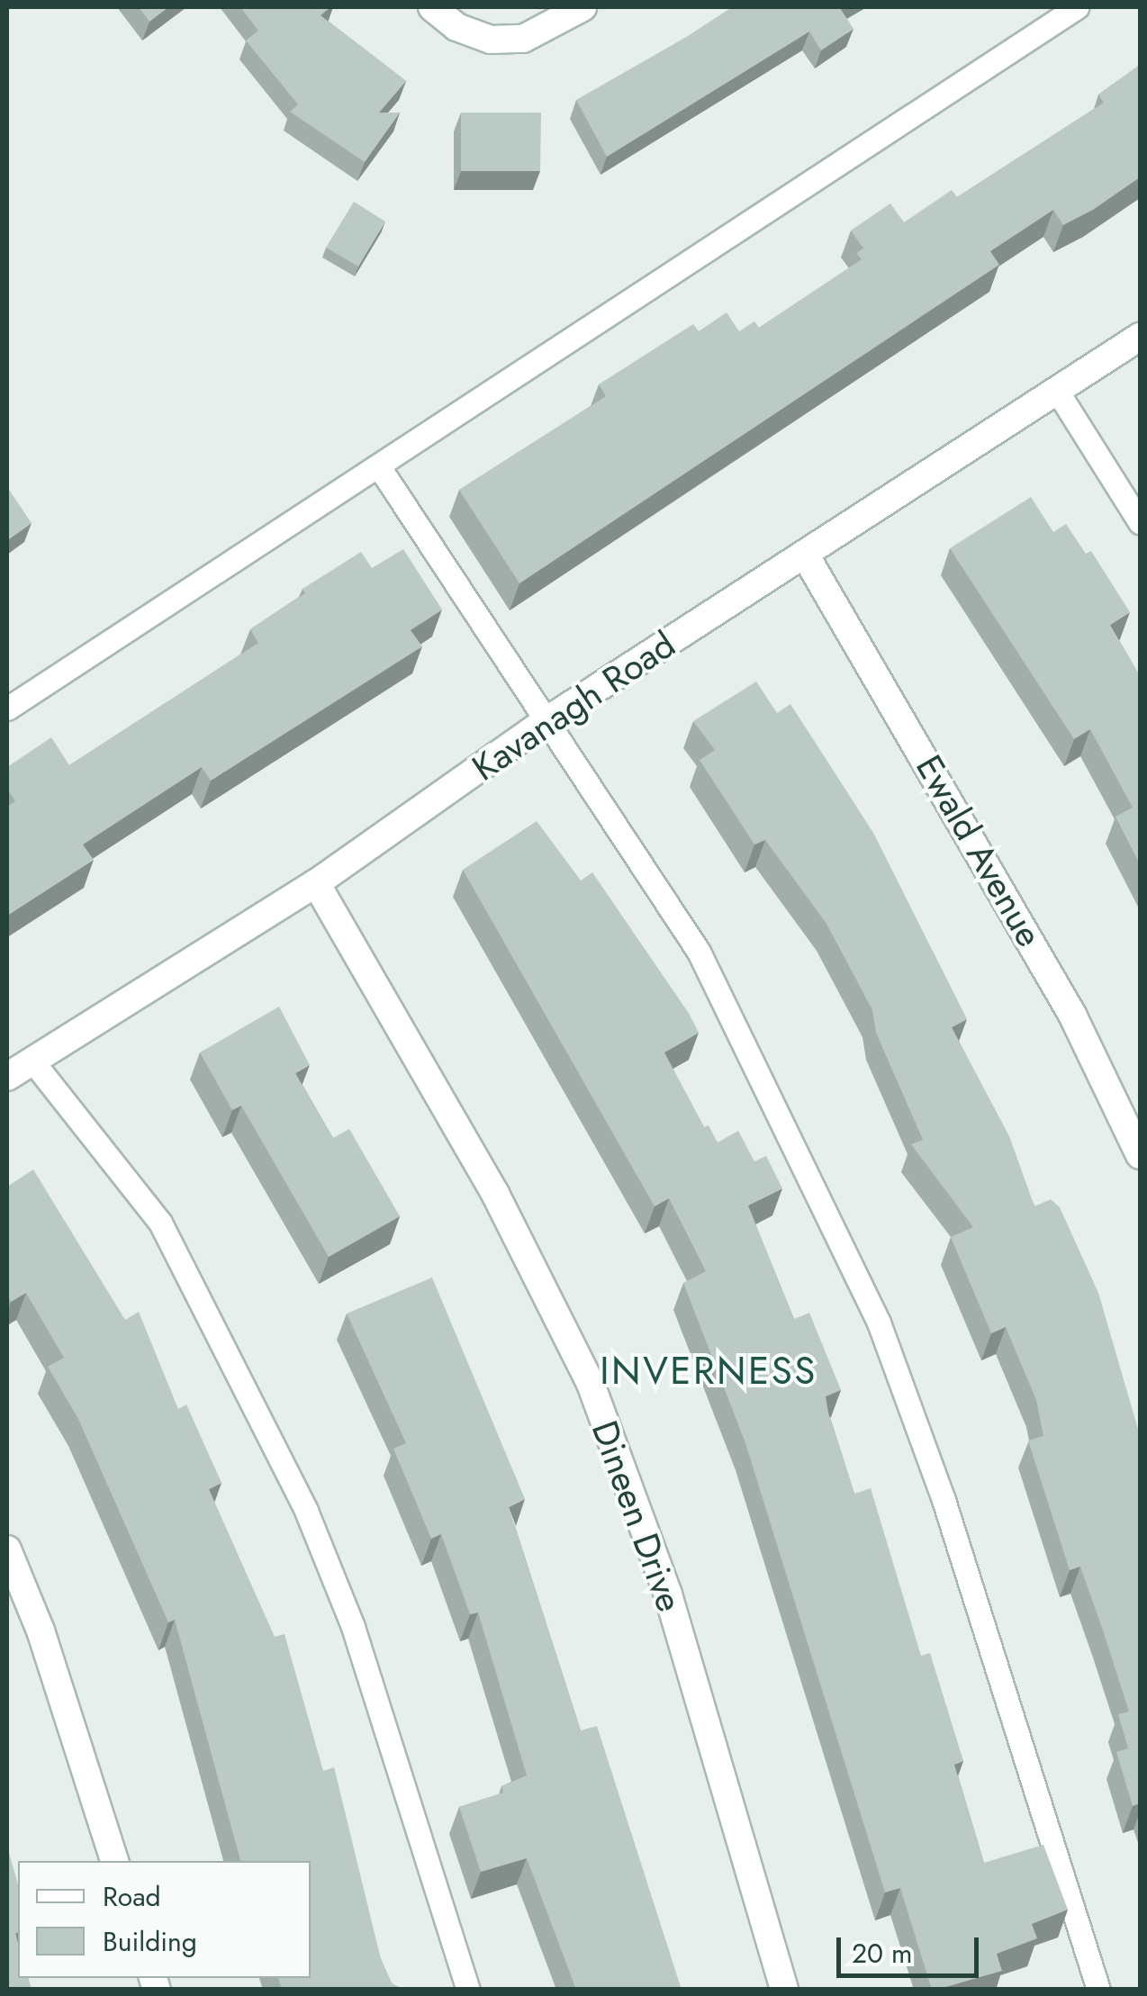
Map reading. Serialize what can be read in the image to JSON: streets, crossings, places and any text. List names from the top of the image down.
{
  "streets": {
    "street": ["Kavanagh Road", "Ewald Avenue", "Dineen Drive"]
  },
  "crossings": [
    ["Kavanagh Road", "Ewald Avenue"],
    ["Kavanagh Road", "Dineen Drive"]
  ],
  "districts": ["INVERNESS"],
  "legend": ["Road", "Building"],
  "scale_bar": "20 m"
}
